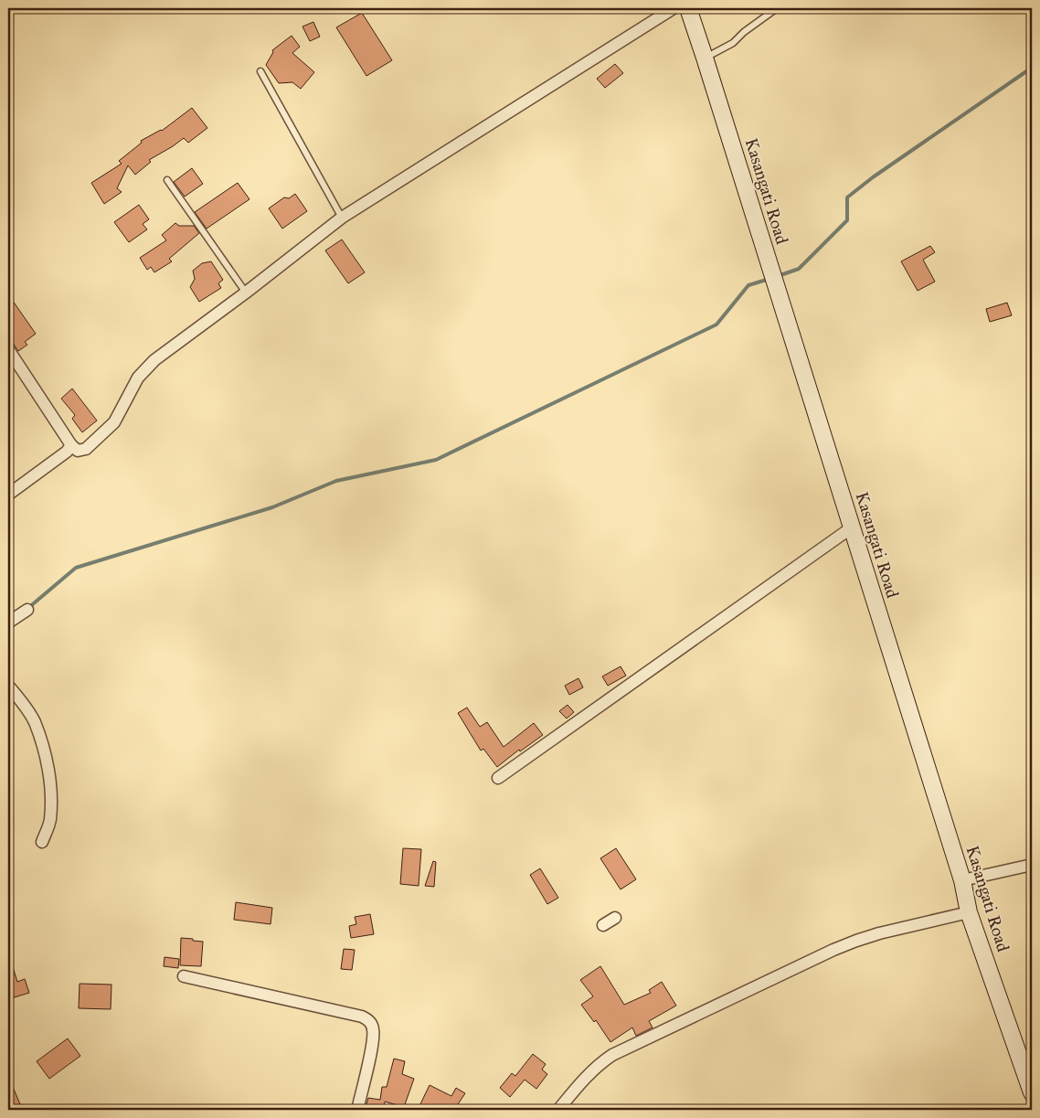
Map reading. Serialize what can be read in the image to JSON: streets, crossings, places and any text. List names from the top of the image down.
{
  "streets": {
    "street": ["Kasangati Road"]
  }
}
